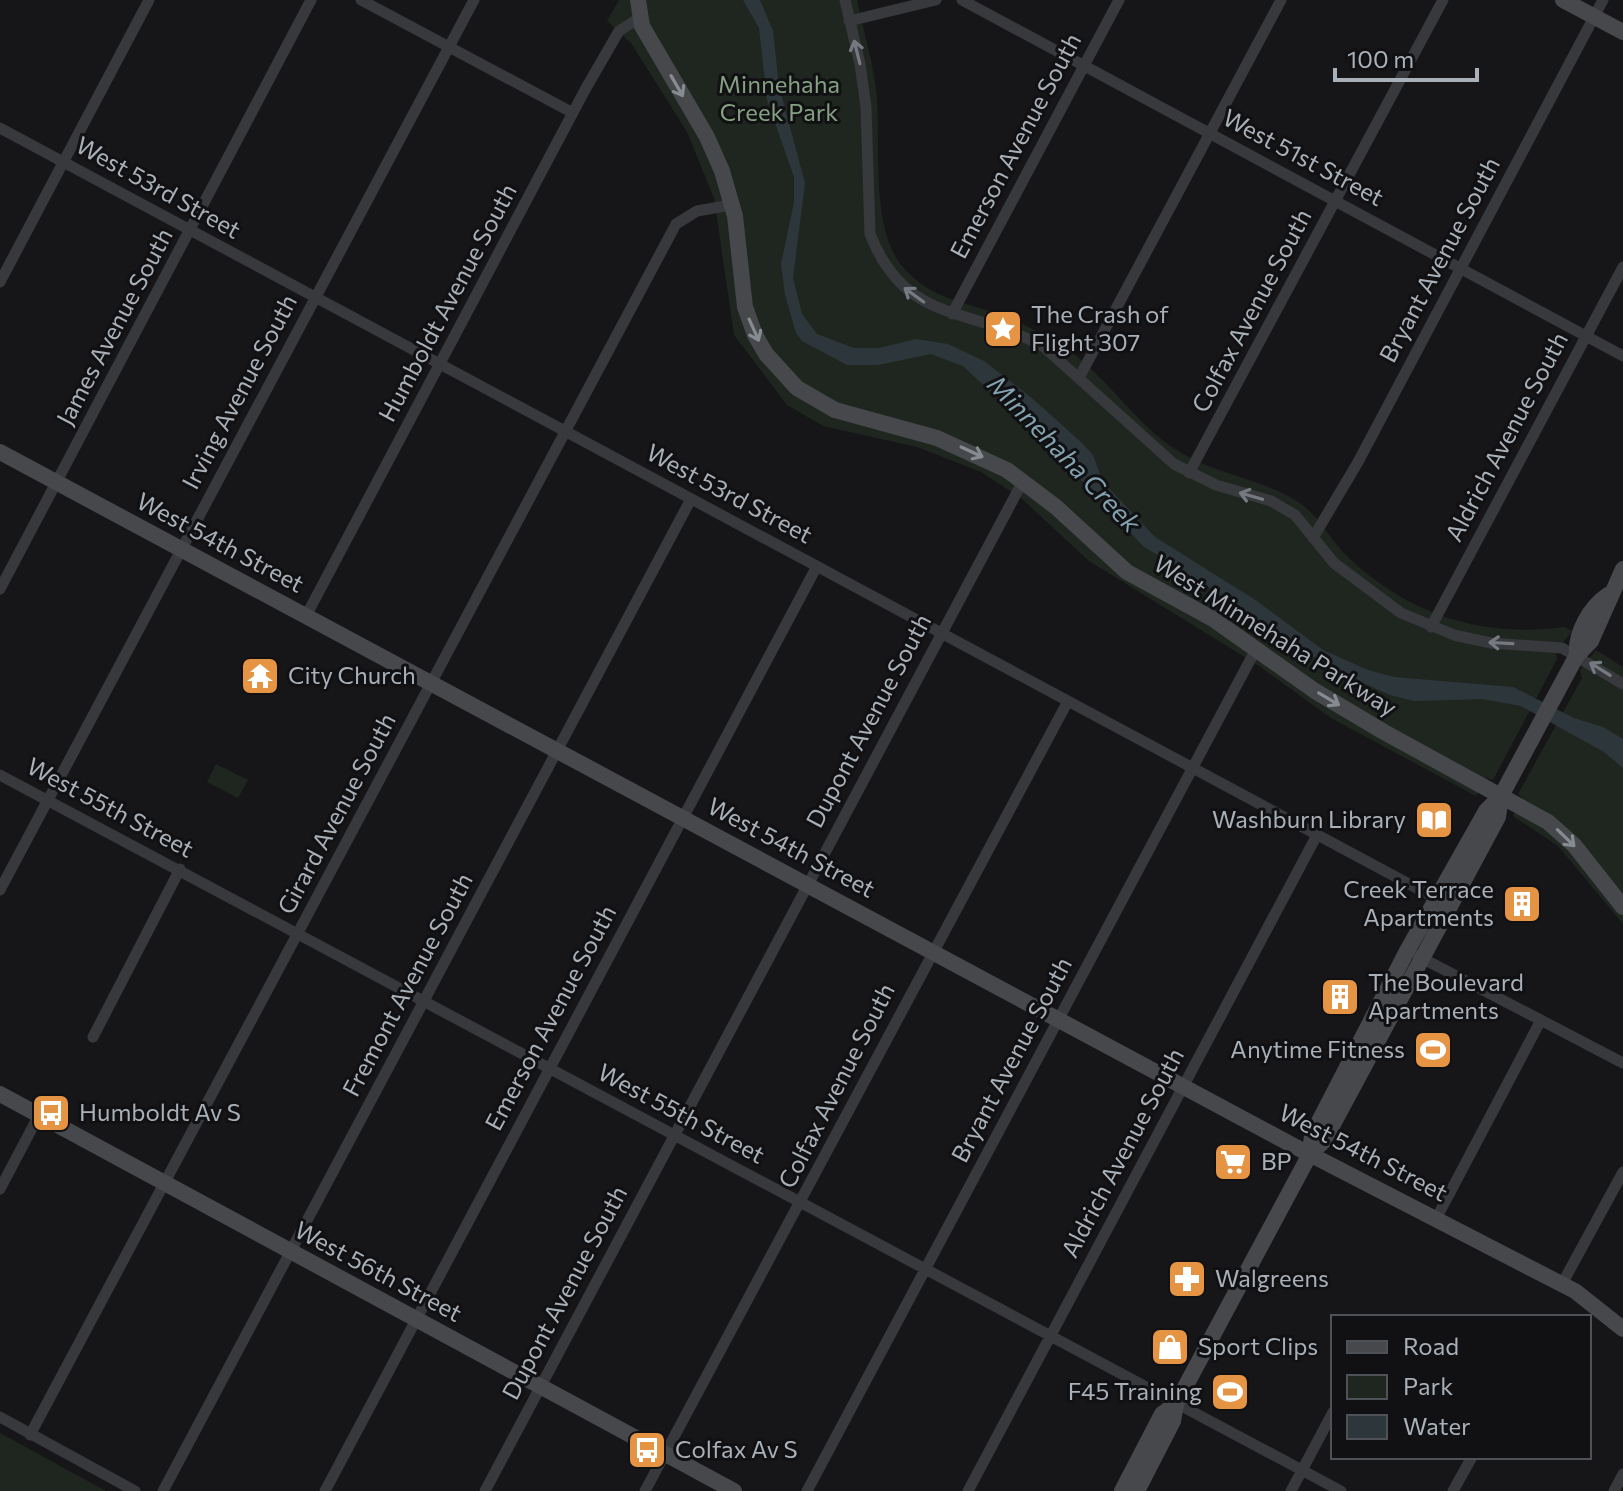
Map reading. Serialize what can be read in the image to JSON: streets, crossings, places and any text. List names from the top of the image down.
{
  "streets": {
    "street": [
      "Emerson Avenue South",
      "West 51st Street",
      "West 53rd Street",
      "Bryant Avenue South",
      "Humboldt Avenue South",
      "Colfax Avenue South",
      "James Avenue South",
      "Irving Avenue South",
      "Aldrich Avenue South",
      "West 54th Street",
      "West Minnehaha Parkway",
      "Dupont Avenue South",
      "West 55th Street",
      "Girard Avenue South",
      "Fremont Avenue South",
      "West 56th Street"
    ]
  },
  "crossings": [
    ["Emerson Avenue South", "West 51st Street"],
    ["Emerson Avenue South", "West 53rd Street"],
    ["Emerson Avenue South", "West 54th Street"],
    ["Emerson Avenue South", "West 55th Street"],
    ["Emerson Avenue South", "West 56th Street"],
    ["West 51st Street", "Bryant Avenue South"],
    ["West 51st Street", "Colfax Avenue South"],
    ["West 51st Street", "Aldrich Avenue South"],
    ["West 53rd Street", "Bryant Avenue South"],
    ["West 53rd Street", "Humboldt Avenue South"],
    ["West 53rd Street", "Colfax Avenue South"],
    ["West 53rd Street", "James Avenue South"],
    ["West 53rd Street", "Irving Avenue South"],
    ["West 53rd Street", "Aldrich Avenue South"],
    ["West 53rd Street", "Dupont Avenue South"],
    ["West 53rd Street", "Girard Avenue South"],
    ["West 53rd Street", "Fremont Avenue South"],
    ["Bryant Avenue South", "West 54th Street"],
    ["Bryant Avenue South", "West Minnehaha Parkway"],
    ["Bryant Avenue South", "West 55th Street"],
    ["Humboldt Avenue South", "West 54th Street"],
    ["Humboldt Avenue South", "West Minnehaha Parkway"],
    ["Colfax Avenue South", "West 54th Street"],
    ["Colfax Avenue South", "West 55th Street"],
    ["Colfax Avenue South", "West 56th Street"],
    ["James Avenue South", "West 54th Street"],
    ["Irving Avenue South", "West 54th Street"],
    ["Irving Avenue South", "West 55th Street"],
    ["Aldrich Avenue South", "West 54th Street"],
    ["Aldrich Avenue South", "West 55th Street"],
    ["West 54th Street", "Dupont Avenue South"],
    ["West 54th Street", "Girard Avenue South"],
    ["West 54th Street", "Fremont Avenue South"],
    ["West Minnehaha Parkway", "Dupont Avenue South"],
    ["West Minnehaha Parkway", "Girard Avenue South"],
    ["Dupont Avenue South", "West 55th Street"],
    ["Dupont Avenue South", "West 56th Street"],
    ["West 55th Street", "Girard Avenue South"],
    ["West 55th Street", "Fremont Avenue South"],
    ["Girard Avenue South", "West 56th Street"],
    ["Fremont Avenue South", "West 56th Street"]
  ],
  "water": ["Minnehaha Creek"],
  "parks": ["Minnehaha Creek Park"],
  "places": {
    "place": ["The Crash of Flight 307"],
    "temple": ["City Church"],
    "library": ["Washburn Library"],
    "building": ["Creek Terrace Apartments", "The Boulevard Apartments"],
    "sports": ["Anytime Fitness", "F45 Training"],
    "bus stop": ["Humboldt Av S", "Colfax Av S"],
    "supermarket": ["BP"],
    "pharmacy": ["Walgreens"],
    "shop": ["Sport Clips"]
  },
  "legend": ["Road", "Park", "Water"],
  "scale_bar": "100 m"
}
